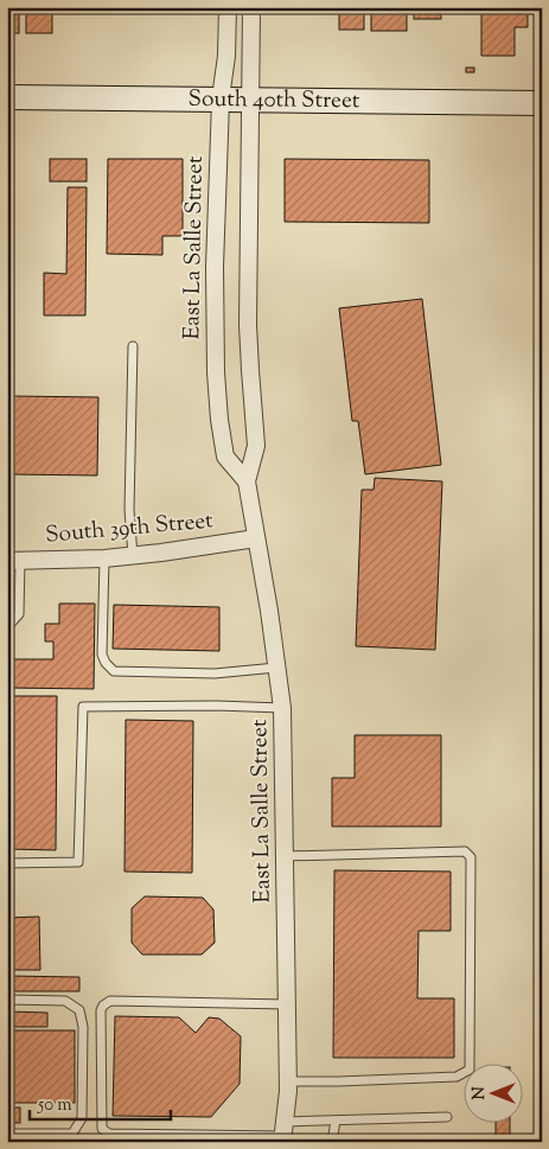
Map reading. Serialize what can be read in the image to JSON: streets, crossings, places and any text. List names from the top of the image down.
{
  "streets": {
    "main road": ["South 40th Street"],
    "street": ["East La Salle Street", "South 39th Street"]
  },
  "crossings": [
    ["South 40th Street", "East La Salle Street"],
    ["East La Salle Street", "South 39th Street"]
  ],
  "scale_bar": "50 m",
  "north": "left"
}
